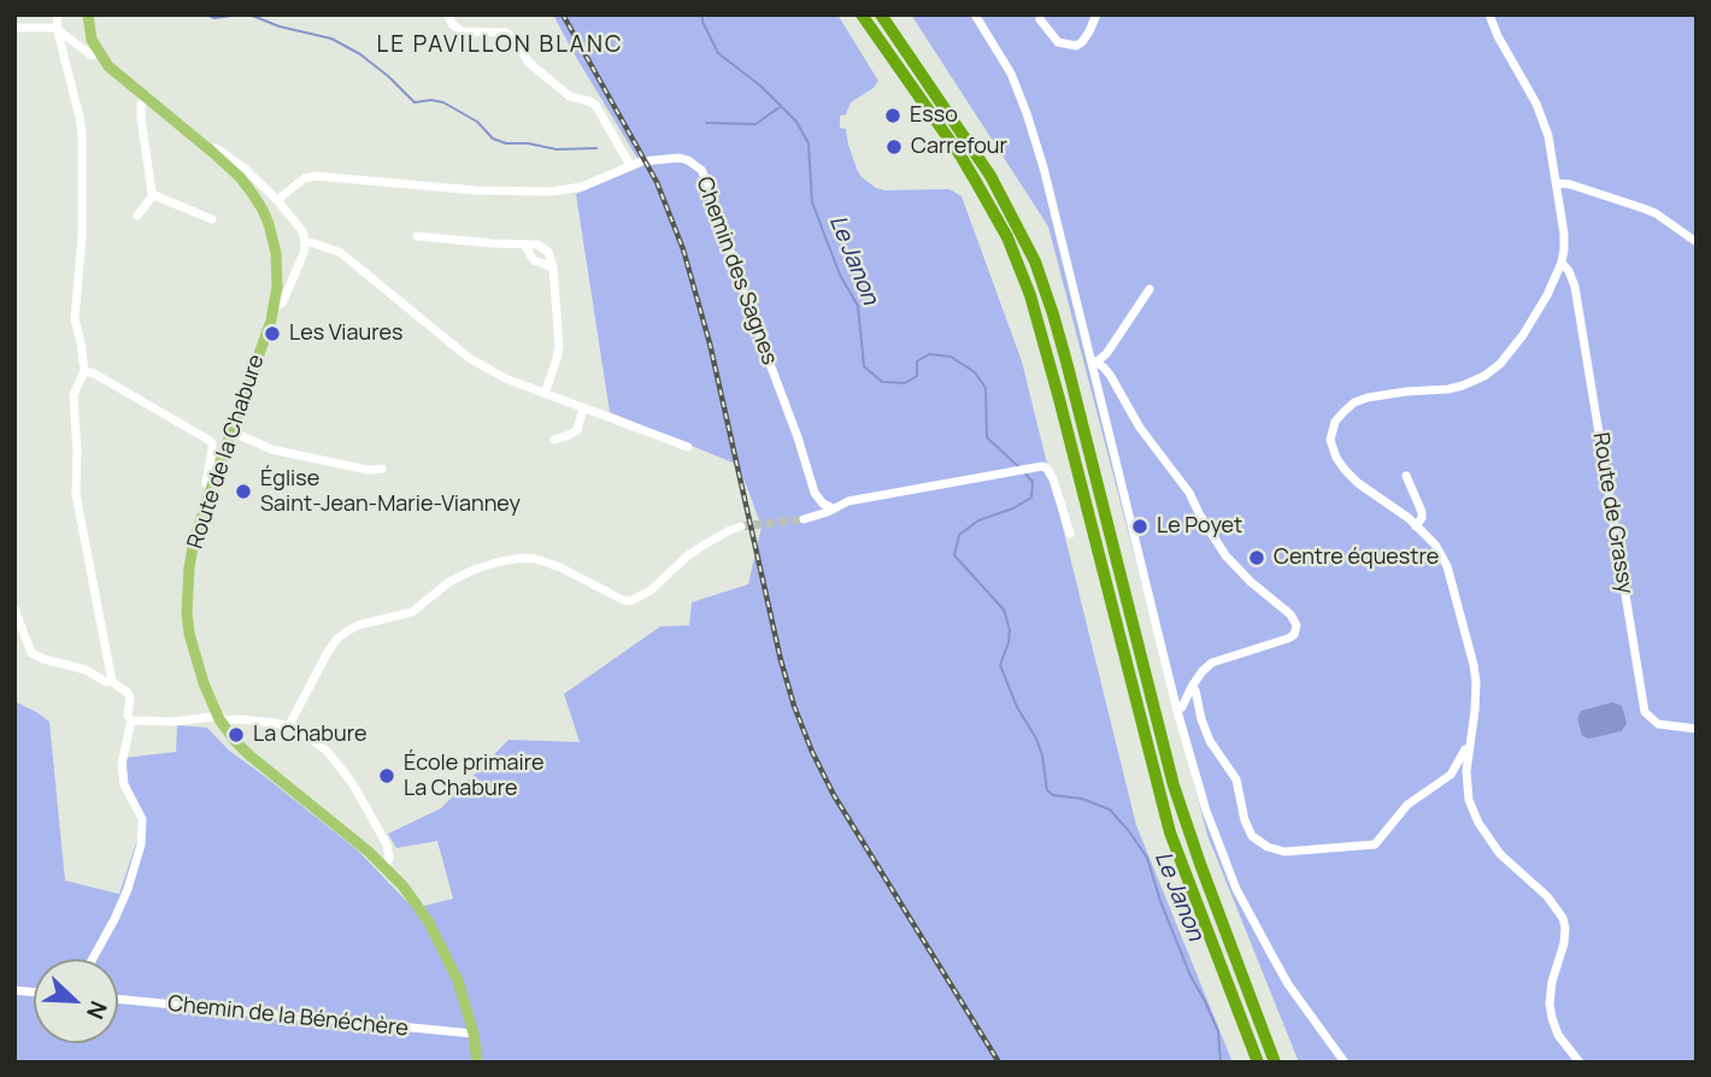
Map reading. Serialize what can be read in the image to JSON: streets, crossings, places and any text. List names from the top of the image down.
{
  "streets": {
    "main road": ["Route de la Chabure"],
    "street": ["Chemin des Sagnes", "Route de Grassy", "Chemin de la Bénéchère"]
  },
  "crossings": [
    ["Route de la Chabure", "Chemin de la Bénéchère"]
  ],
  "districts": ["LE PAVILLON BLANC"],
  "water": ["Le Janon"],
  "places": [
    "Esso",
    "Carrefour",
    "Les Viaures",
    "Église Saint-Jean-Marie-Vianney",
    "Le Poyet",
    "Centre équestre",
    "La Chabure",
    "École primaire La Chabure"
  ],
  "north": "bottom right"
}
